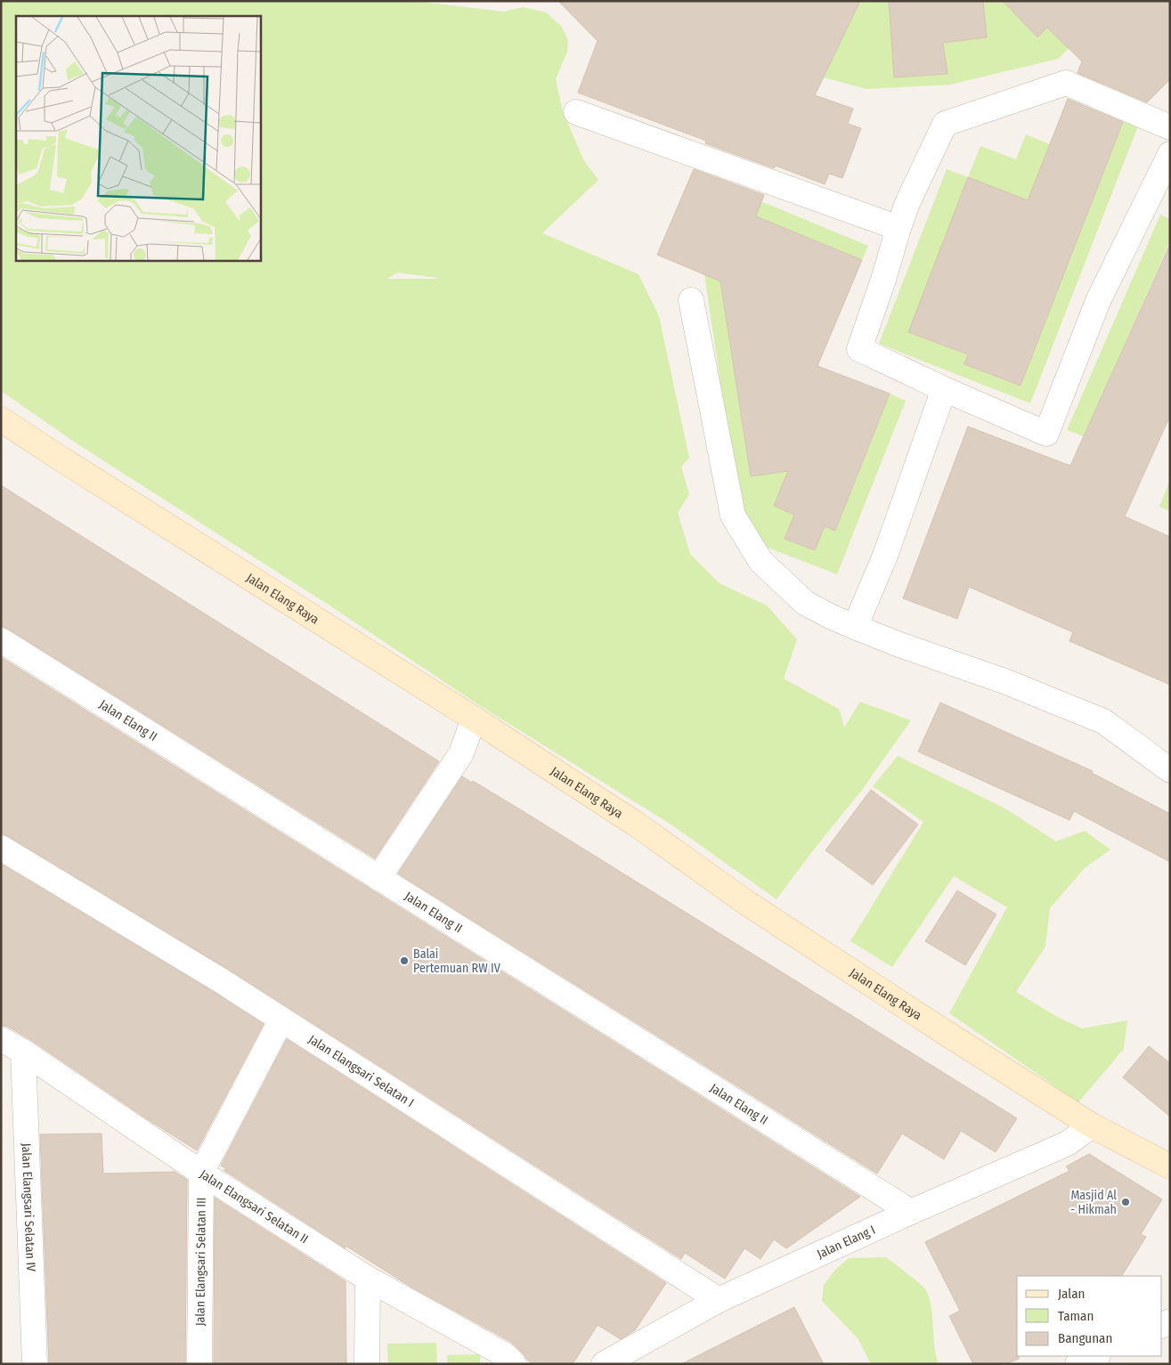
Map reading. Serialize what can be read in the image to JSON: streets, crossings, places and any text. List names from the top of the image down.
{
  "streets": {
    "main road": ["Jalan Elang Raya"],
    "street": [
      "Jalan Elang II",
      "Jalan Elangsari Selatan I",
      "Jalan Elangsari Selatan II",
      "Jalan Elangsari Selatan IV",
      "Jalan Elang I",
      "Jalan Elangsari Selatan III"
    ]
  },
  "crossings": [
    ["Jalan Elang Raya", "Jalan Elang I"],
    ["Jalan Elang II", "Jalan Elang I"],
    ["Jalan Elangsari Selatan I", "Jalan Elang I"],
    ["Jalan Elangsari Selatan I", "Jalan Elangsari Selatan III"],
    ["Jalan Elangsari Selatan II", "Jalan Elangsari Selatan IV"],
    ["Jalan Elangsari Selatan II", "Jalan Elangsari Selatan III"]
  ],
  "places": ["Balai Pertemuan RW IV", "Masjid Al - Hikmah"],
  "legend": ["Jalan", "Taman", "Bangunan"]
}
